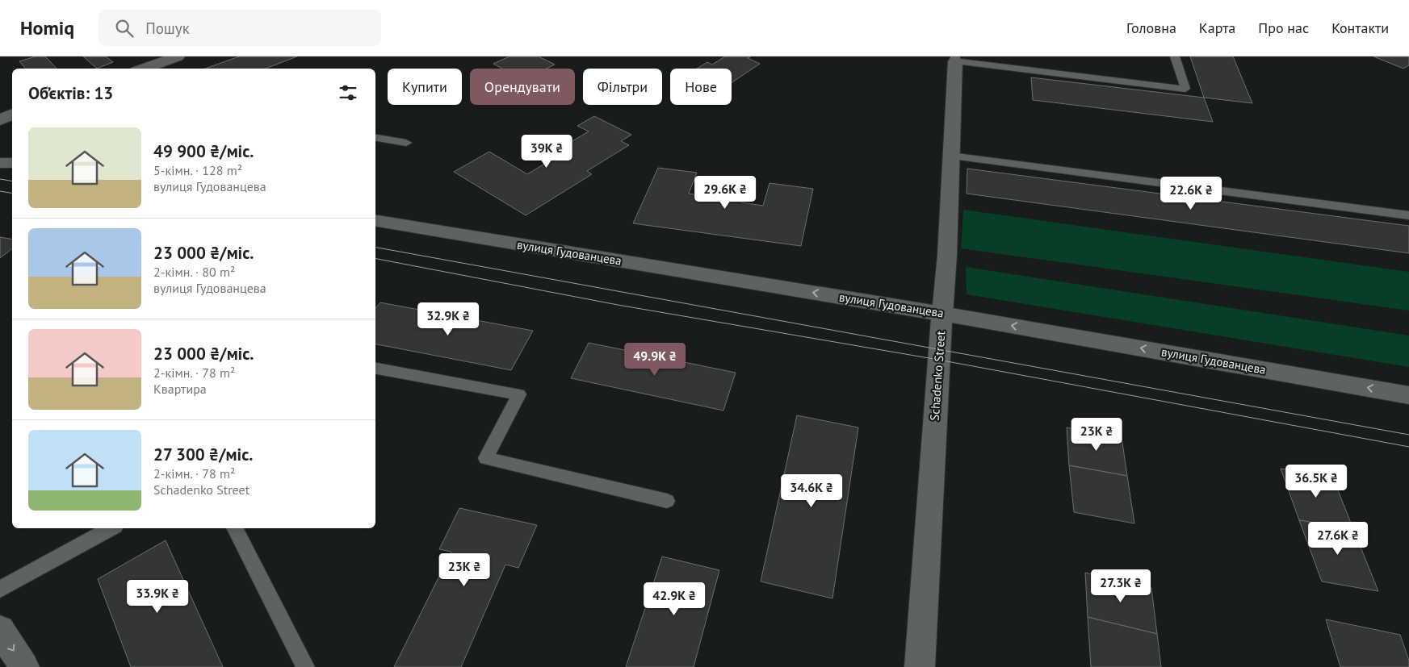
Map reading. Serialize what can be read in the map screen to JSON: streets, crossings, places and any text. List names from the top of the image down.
{
  "streets": {
    "street": ["вулиця Гудованцева", "Schadenko Street"]
  },
  "crossings": [
    ["вулиця Гудованцева", "Schadenko Street"]
  ],
  "one_way": ["вулиця Гудованцева"],
  "page": {
    "header": "Homiq",
    "search": "Пошук",
    "nav": [
      "Головна",
      "Карта",
      "Про нас",
      "Контакти"
    ],
    "chip": [
      "Купити",
      "Орендувати",
      "Фільтри",
      "Нове"
    ],
    "heading": "Об’єктів: 13",
    "list": [
      {
        "name": "49 900 ₴/міс.",
        "note": "5-кімн. · 128 m² · вулиця Гудованцева"
      },
      {
        "name": "23 000 ₴/міс.",
        "note": "2-кімн. · 80 m² · вулиця Гудованцева"
      },
      {
        "name": "23 000 ₴/міс.",
        "note": "2-кімн. · 78 m² · Квартира"
      },
      {
        "name": "27 300 ₴/міс.",
        "note": "2-кімн. · 78 m² · Schadenko Street"
      }
    ],
    "price": [
      "39K ₴",
      "29.6K ₴",
      "22.6K ₴",
      "32.9K ₴",
      "49.9K ₴",
      "23K ₴",
      "36.5K ₴",
      "34.6K ₴",
      "27.6K ₴",
      "23K ₴",
      "27.3K ₴",
      "33.9K ₴",
      "42.9K ₴"
    ]
  }
}
